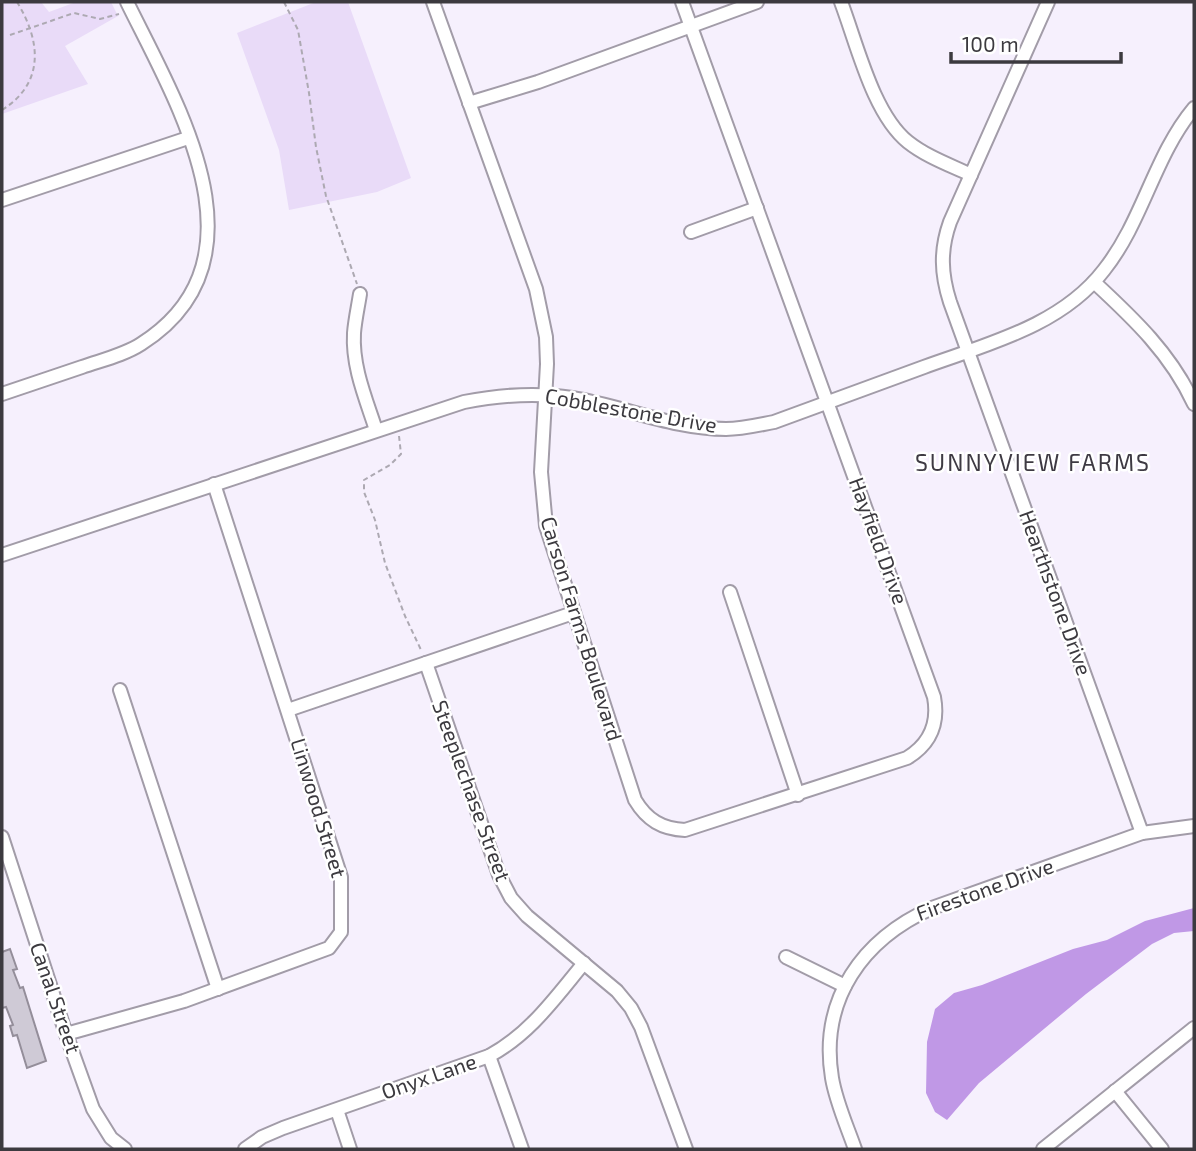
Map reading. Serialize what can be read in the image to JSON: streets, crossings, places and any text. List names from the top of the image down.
{
  "streets": {
    "street": [
      "Cobblestone Drive",
      "Hayfield Drive",
      "Hearthstone Drive",
      "Carson Farms Boulevard",
      "Steeplechase Street",
      "Linwood Street",
      "Firestone Drive",
      "Canal Street",
      "Onyx Lane"
    ]
  },
  "crossings": [
    ["Cobblestone Drive", "Hayfield Drive"],
    ["Cobblestone Drive", "Hearthstone Drive"],
    ["Cobblestone Drive", "Carson Farms Boulevard"],
    ["Cobblestone Drive", "Linwood Street"],
    ["Hayfield Drive", "Carson Farms Boulevard"],
    ["Hearthstone Drive", "Firestone Drive"],
    ["Steeplechase Street", "Onyx Lane"],
    ["Linwood Street", "Canal Street"]
  ],
  "districts": ["SUNNYVIEW FARMS"],
  "scale_bar": "100 m"
}
